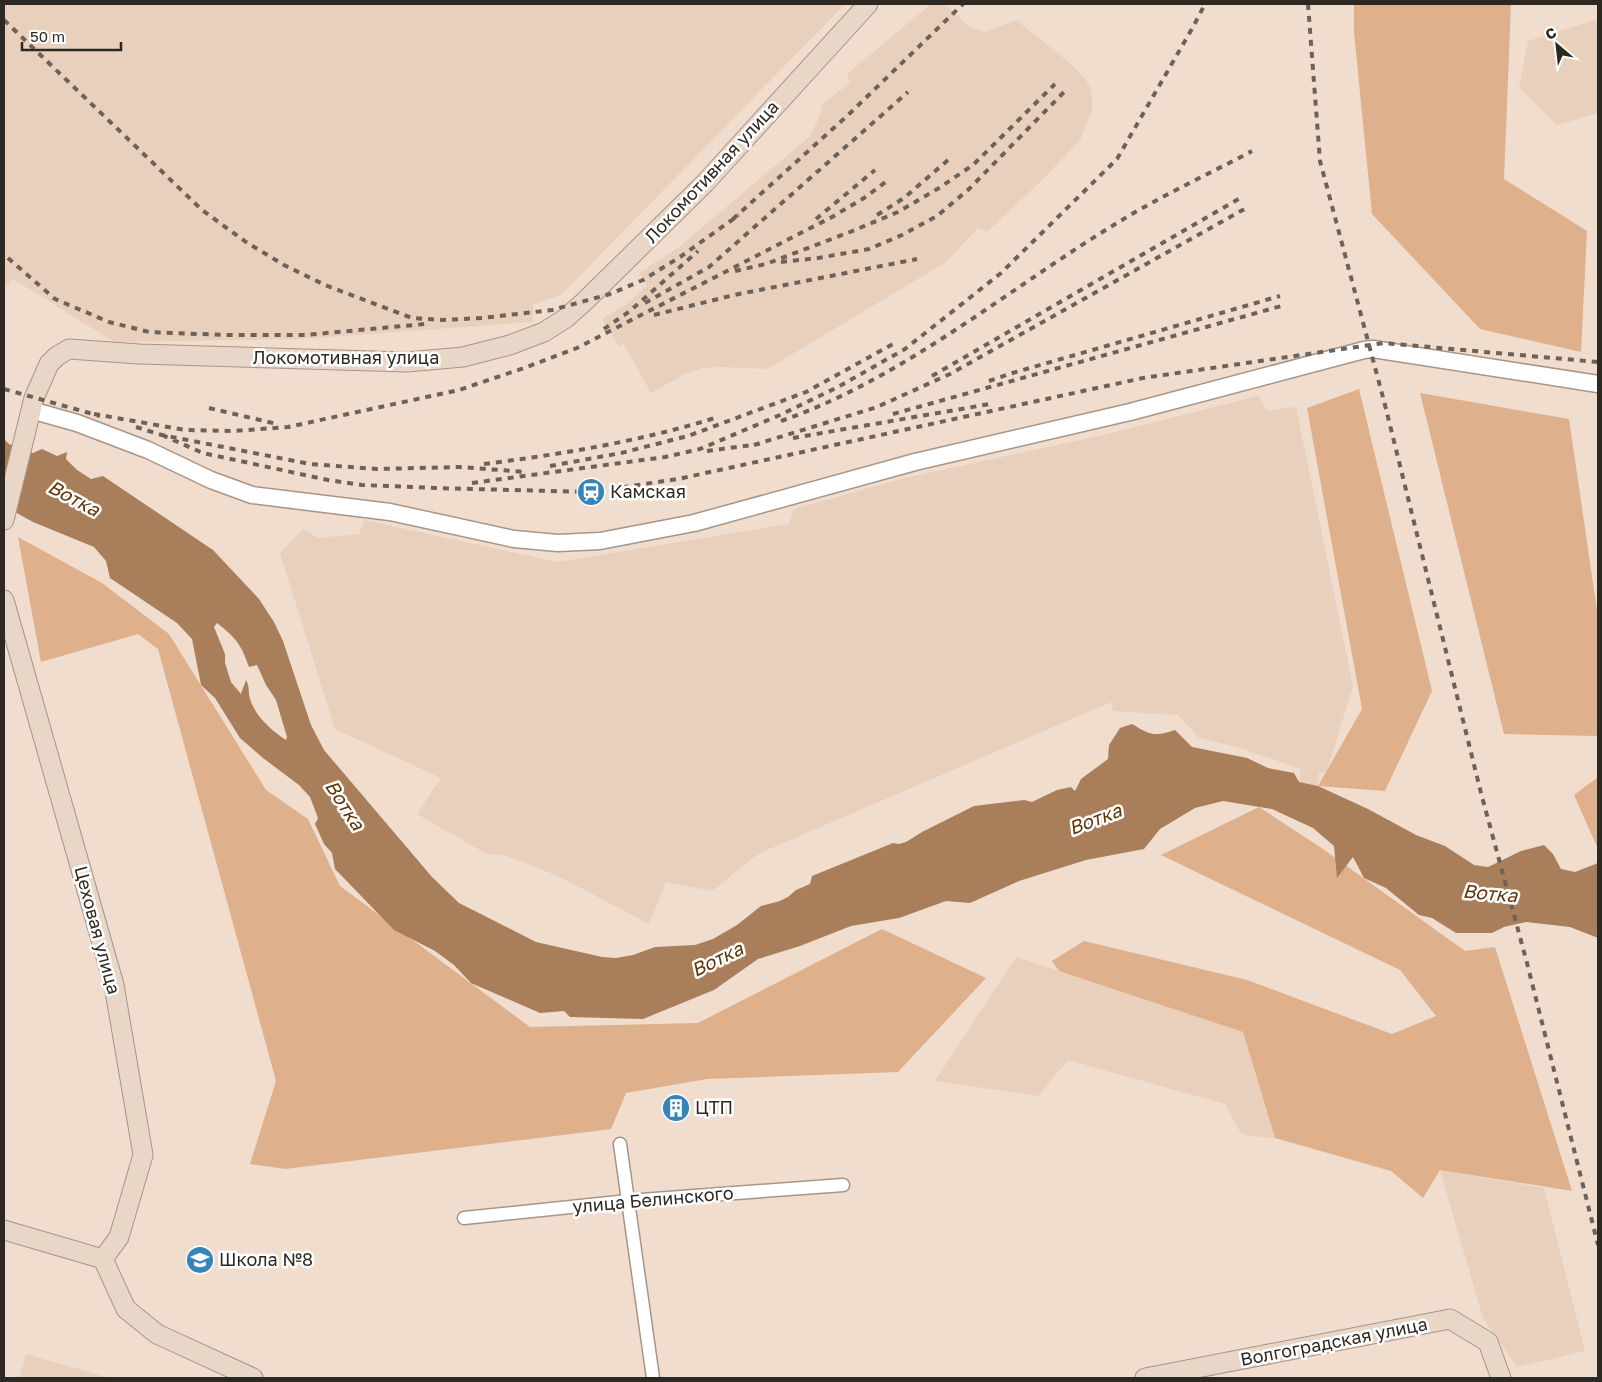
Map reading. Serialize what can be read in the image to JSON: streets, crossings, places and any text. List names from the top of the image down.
{
  "streets": {
    "main road": ["Локомотивная улица", "Цеховая улица", "Волгоградская улица"],
    "street": ["улица Белинского"]
  },
  "water": ["Вотка"],
  "places": {
    "station": ["Камская"],
    "building": ["ЦТП"],
    "school or university": ["Школа №8"]
  },
  "scale_bar": "50 m",
  "north": "top left"
}
